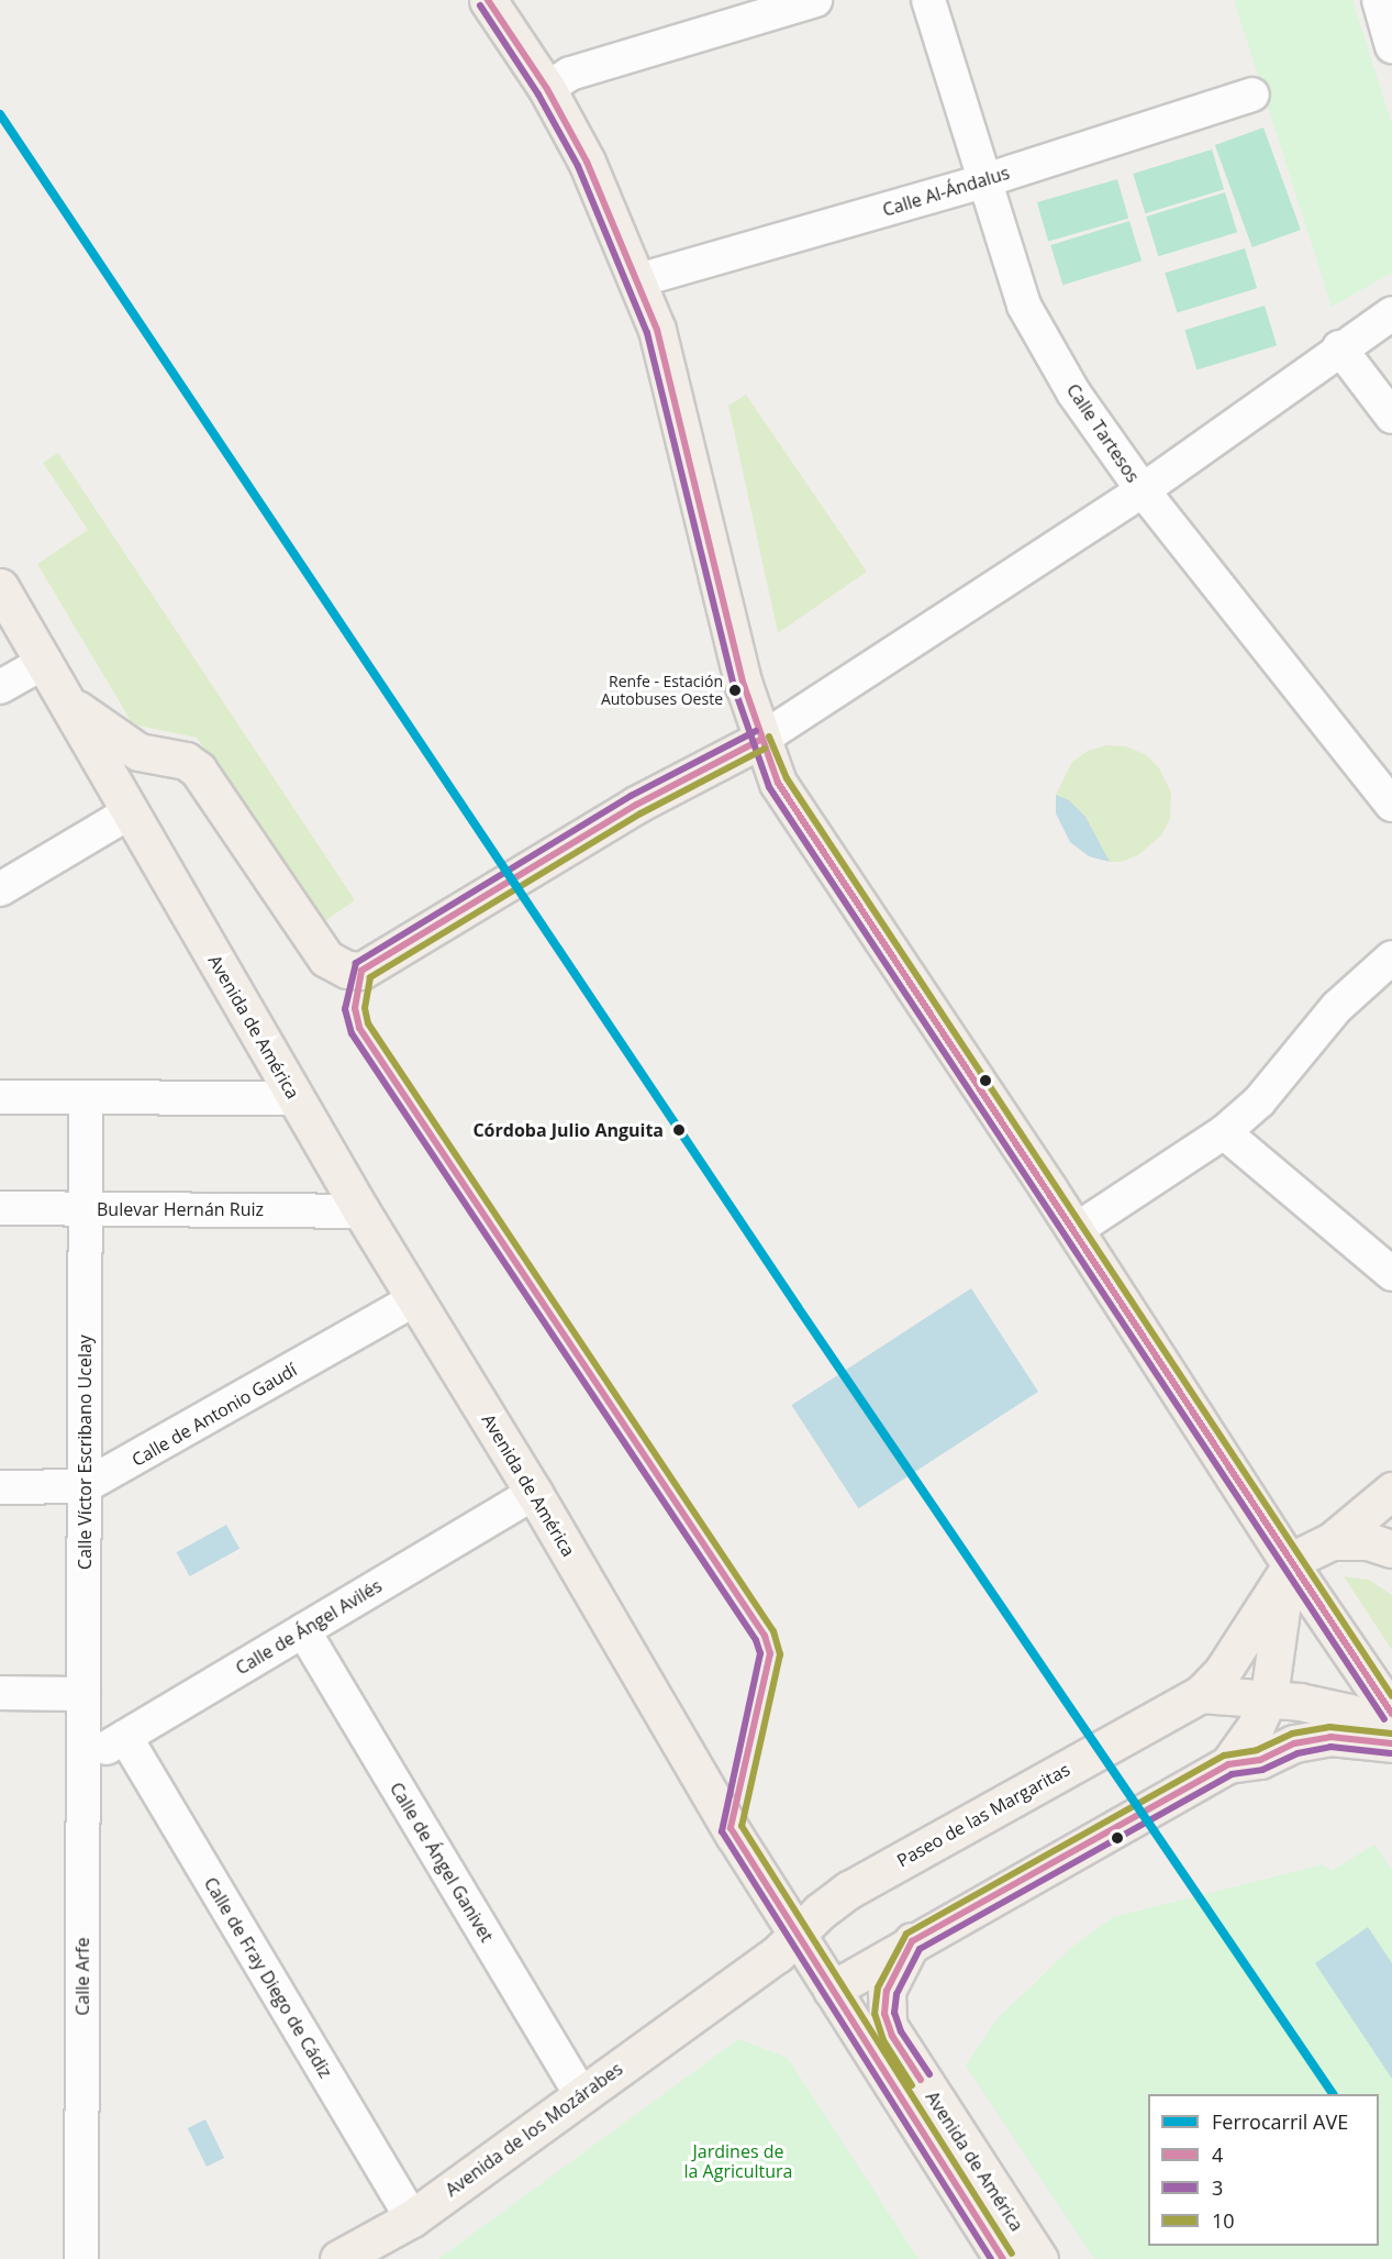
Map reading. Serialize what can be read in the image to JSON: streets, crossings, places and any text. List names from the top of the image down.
{
  "streets": {
    "main road": ["Avenida de América", "Paseo de las Margaritas", "Avenida de los Mozárabes"],
    "street": [
      "Calle Al-Ándalus",
      "Calle Tartesos",
      "Bulevar Hernán Ruiz",
      "Calle de Antonio Gaudí",
      "Calle Víctor Escribano Ucelay",
      "Calle de Ángel Avilés",
      "Calle de Ángel Ganivet",
      "Calle Arfe",
      "Calle de Fray Diego de Cádiz"
    ]
  },
  "crossings": [
    ["Calle Al-Ándalus", "Calle Tartesos"],
    ["Avenida de América", "Bulevar Hernán Ruiz"],
    ["Avenida de América", "Calle de Antonio Gaudí"],
    ["Avenida de América", "Calle de Ángel Avilés"],
    ["Avenida de América", "Paseo de las Margaritas"],
    ["Bulevar Hernán Ruiz", "Calle Víctor Escribano Ucelay"],
    ["Calle de Antonio Gaudí", "Calle Víctor Escribano Ucelay"],
    ["Calle Víctor Escribano Ucelay", "Calle Arfe"],
    ["Calle de Ángel Avilés", "Calle de Ángel Ganivet"],
    ["Calle de Ángel Avilés", "Calle Arfe"],
    ["Calle de Ángel Avilés", "Calle de Fray Diego de Cádiz"],
    ["Paseo de las Margaritas", "Avenida de los Mozárabes"],
    ["Calle de Ángel Ganivet", "Avenida de los Mozárabes"],
    ["Calle de Fray Diego de Cádiz", "Avenida de los Mozárabes"]
  ],
  "parks": ["Jardines de la Agricultura"],
  "places": ["Renfe - Estación Autobuses Oeste", "Córdoba Julio Anguita"],
  "lines": [
    "transit line 4",
    "transit line 3",
    "rail line AVE",
    "transit line 10"
  ],
  "legend": [
    "Ferrocarril AVE",
    "4",
    "3",
    "10"
  ]
}
